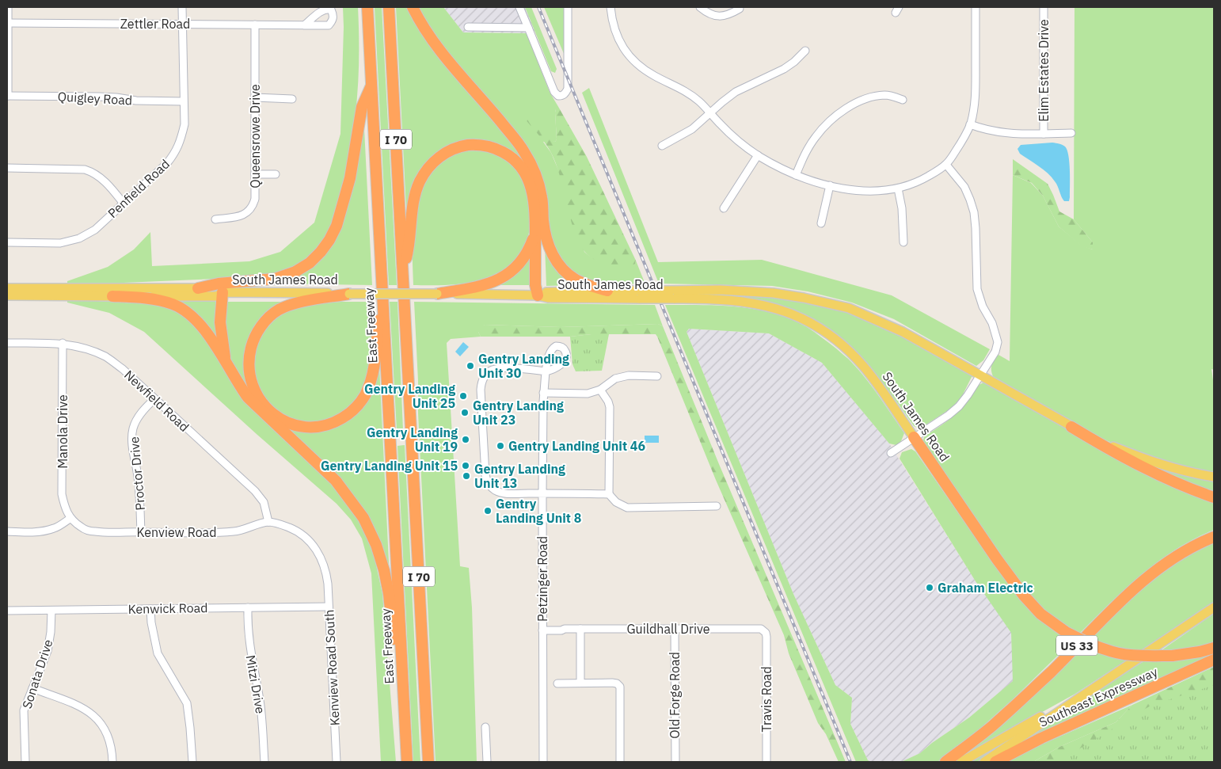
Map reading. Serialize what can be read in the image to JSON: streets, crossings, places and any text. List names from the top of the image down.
{
  "streets": {
    "highway": [
      "I 70",
      "South James Road",
      "East Freeway",
      "US 33",
      "Southeast Expressway"
    ],
    "street": [
      "Zettler Road",
      "Elim Estates Drive",
      "Quigley Road",
      "Queensrowe Drive",
      "Penfield Road",
      "Newfield Road",
      "Manola Drive",
      "Proctor Drive",
      "Kenview Road",
      "Petzinger Road",
      "Kenwick Road",
      "Guildhall Drive",
      "Kenview Road South",
      "Sonata Drive",
      "Mitzi Drive",
      "Old Forge Road",
      "Travis Road"
    ]
  },
  "crossings": [
    ["Zettler Road", "Queensrowe Drive"],
    ["Zettler Road", "Penfield Road"],
    ["Quigley Road", "Penfield Road"],
    ["Newfield Road", "Manola Drive"],
    ["Newfield Road", "Proctor Drive"],
    ["Newfield Road", "Kenview Road"],
    ["Manola Drive", "Kenview Road"],
    ["Proctor Drive", "Kenview Road"],
    ["Kenview Road", "Kenview Road South"],
    ["Petzinger Road", "Guildhall Drive"],
    ["Kenwick Road", "Kenview Road South"],
    ["Kenwick Road", "Sonata Drive"],
    ["Kenwick Road", "Mitzi Drive"],
    ["Guildhall Drive", "Old Forge Road"],
    ["Guildhall Drive", "Travis Road"]
  ],
  "places": [
    "Gentry Landing Unit 30",
    "Gentry Landing Unit 25",
    "Gentry Landing Unit 23",
    "Gentry Landing Unit 19",
    "Gentry Landing Unit 46",
    "Gentry Landing Unit 15",
    "Gentry Landing Unit 13",
    "Gentry Landing Unit 8",
    "Graham Electric"
  ]
}
